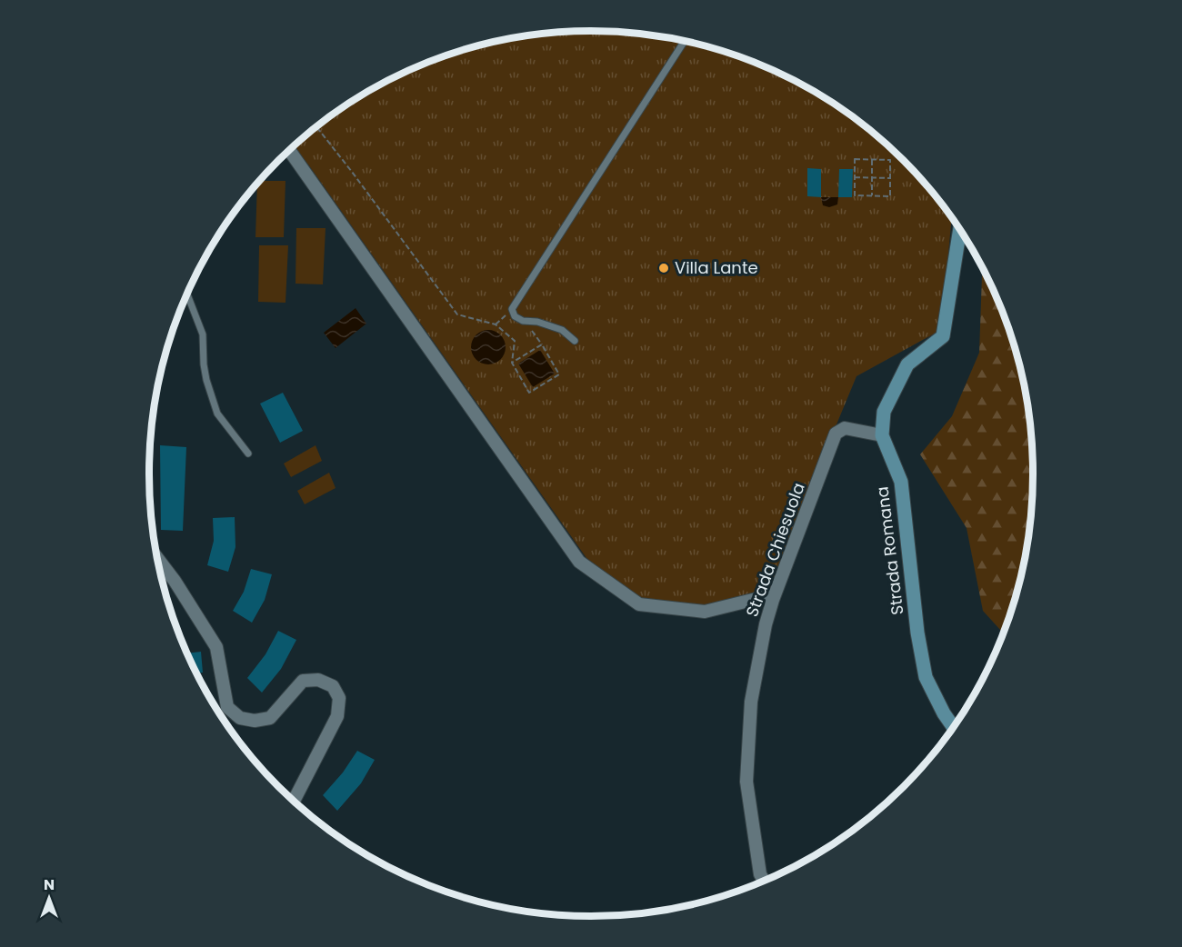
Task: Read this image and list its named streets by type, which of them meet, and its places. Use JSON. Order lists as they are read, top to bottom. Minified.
{"streets":{"street":["Strada Chiesuola","Strada Romana"]},"crossings":[["Strada Chiesuola","Strada Romana"]],"places":["Villa Lante"],"north":"top"}
